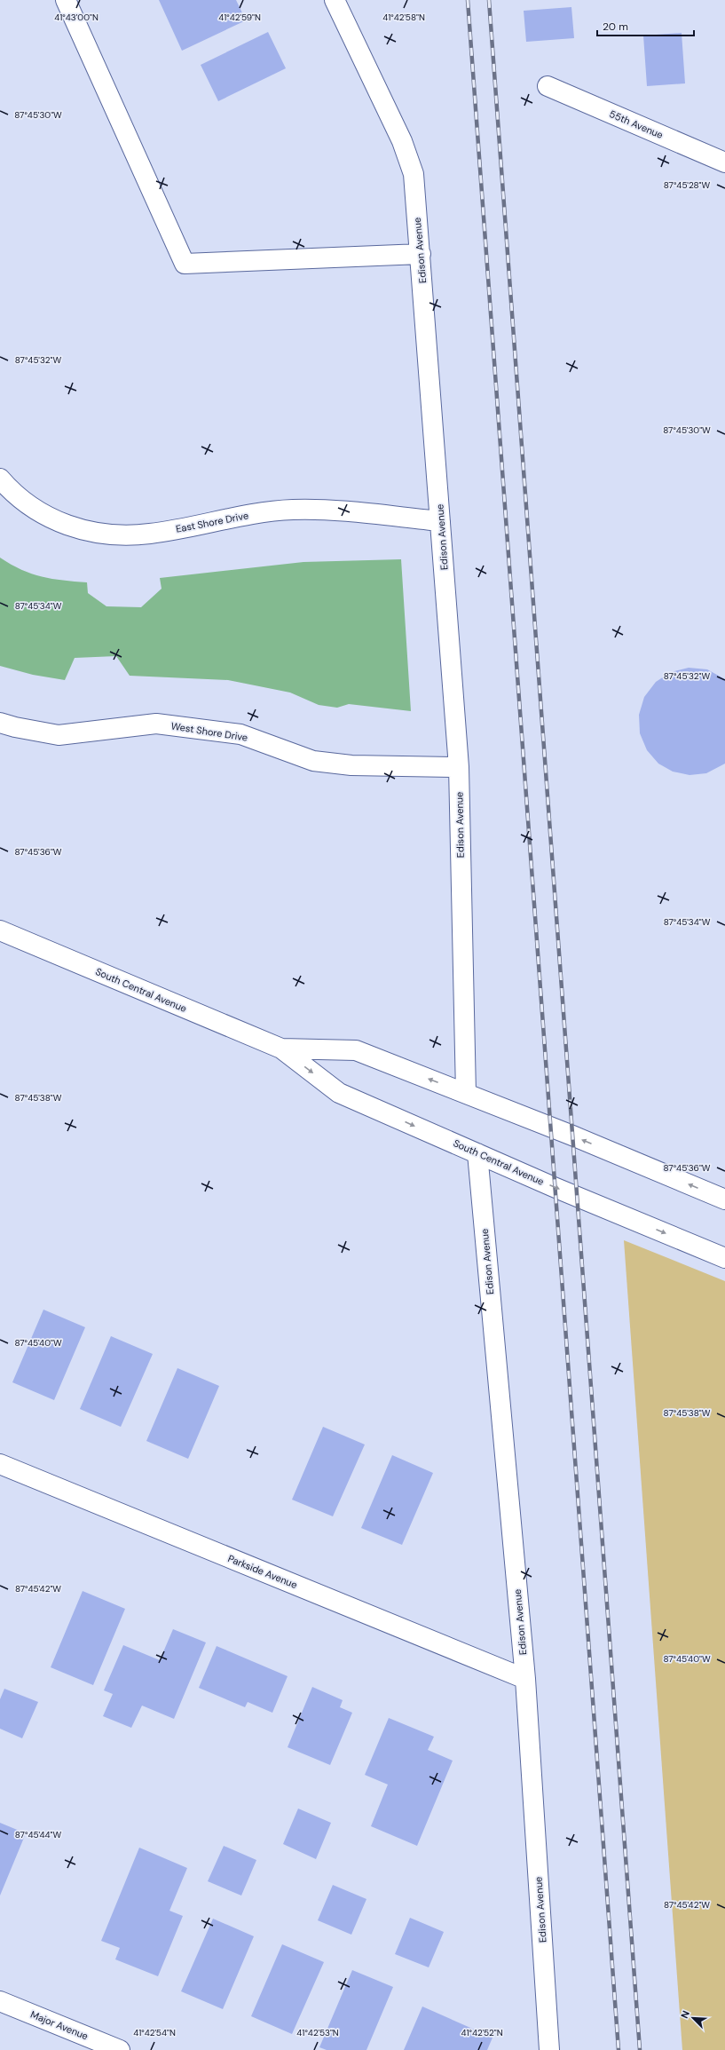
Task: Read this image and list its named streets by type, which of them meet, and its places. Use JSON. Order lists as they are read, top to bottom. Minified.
{"streets":{"street":["55th Avenue","Edison Avenue","East Shore Drive","West Shore Drive","South Central Avenue","Parkside Avenue","Major Avenue"]},"crossings":[["Edison Avenue","East Shore Drive"],["Edison Avenue","West Shore Drive"],["Edison Avenue","South Central Avenue"],["Edison Avenue","Parkside Avenue"]],"scale_bar":"20 m","north":"top left","coordinates":["41°43'00\"N","41°42'59\"N","41°42'58\"N","87°45'30\"W","87°45'28\"W","87°45'32\"W","87°45'34\"W","87°45'36\"W","87°45'38\"W","87°45'40\"W","87°45'42\"W","87°45'44\"W","41°42'54\"N","41°42'53\"N","41°42'52\"N"]}
